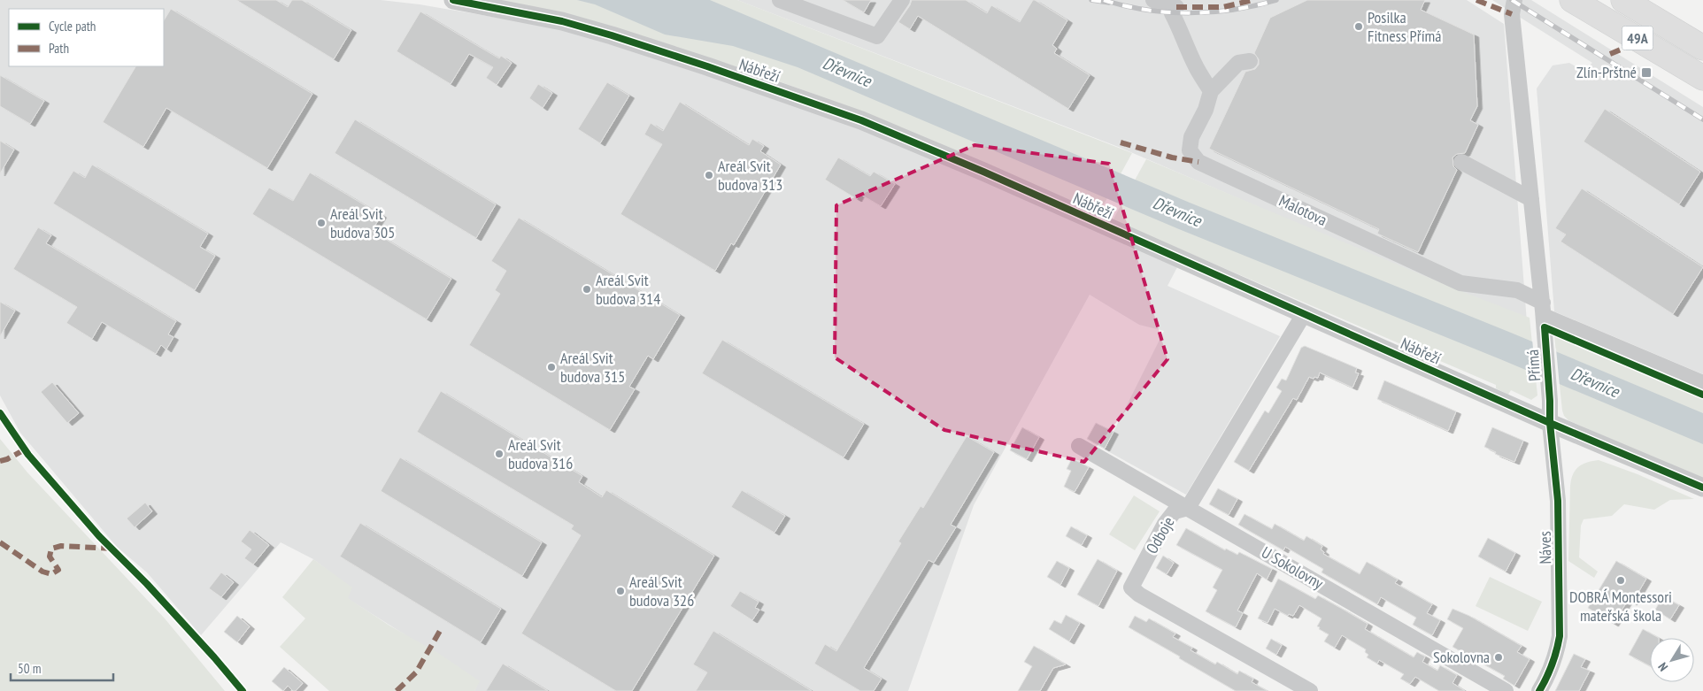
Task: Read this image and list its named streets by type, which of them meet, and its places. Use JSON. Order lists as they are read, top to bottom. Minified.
{"streets":{"main road":["49A"],"street":["Nábřeží","Malotova","Přímá","Odboje","Náves","U Sokolovny"]},"crossings":[["Nábřeží","Odboje"],["Nábřeží","Náves"],["Malotova","Přímá"],["Přímá","Náves"],["Odboje","U Sokolovny"]],"water":["Dřevnice"],"places":{"other":["Posilka Fitness Přímá","Areál Svit budova 313","Areál Svit budova 305","Areál Svit budova 314","Areál Svit budova 315","Areál Svit budova 316","DOBRÁ Montessori mateřská škola","Areál Svit budova 326","Sokolovna"],"transit":["Zlín-Prštné"]},"legend":["Cycle path","Path"],"scale_bar":"50 m","north":"bottom left"}
